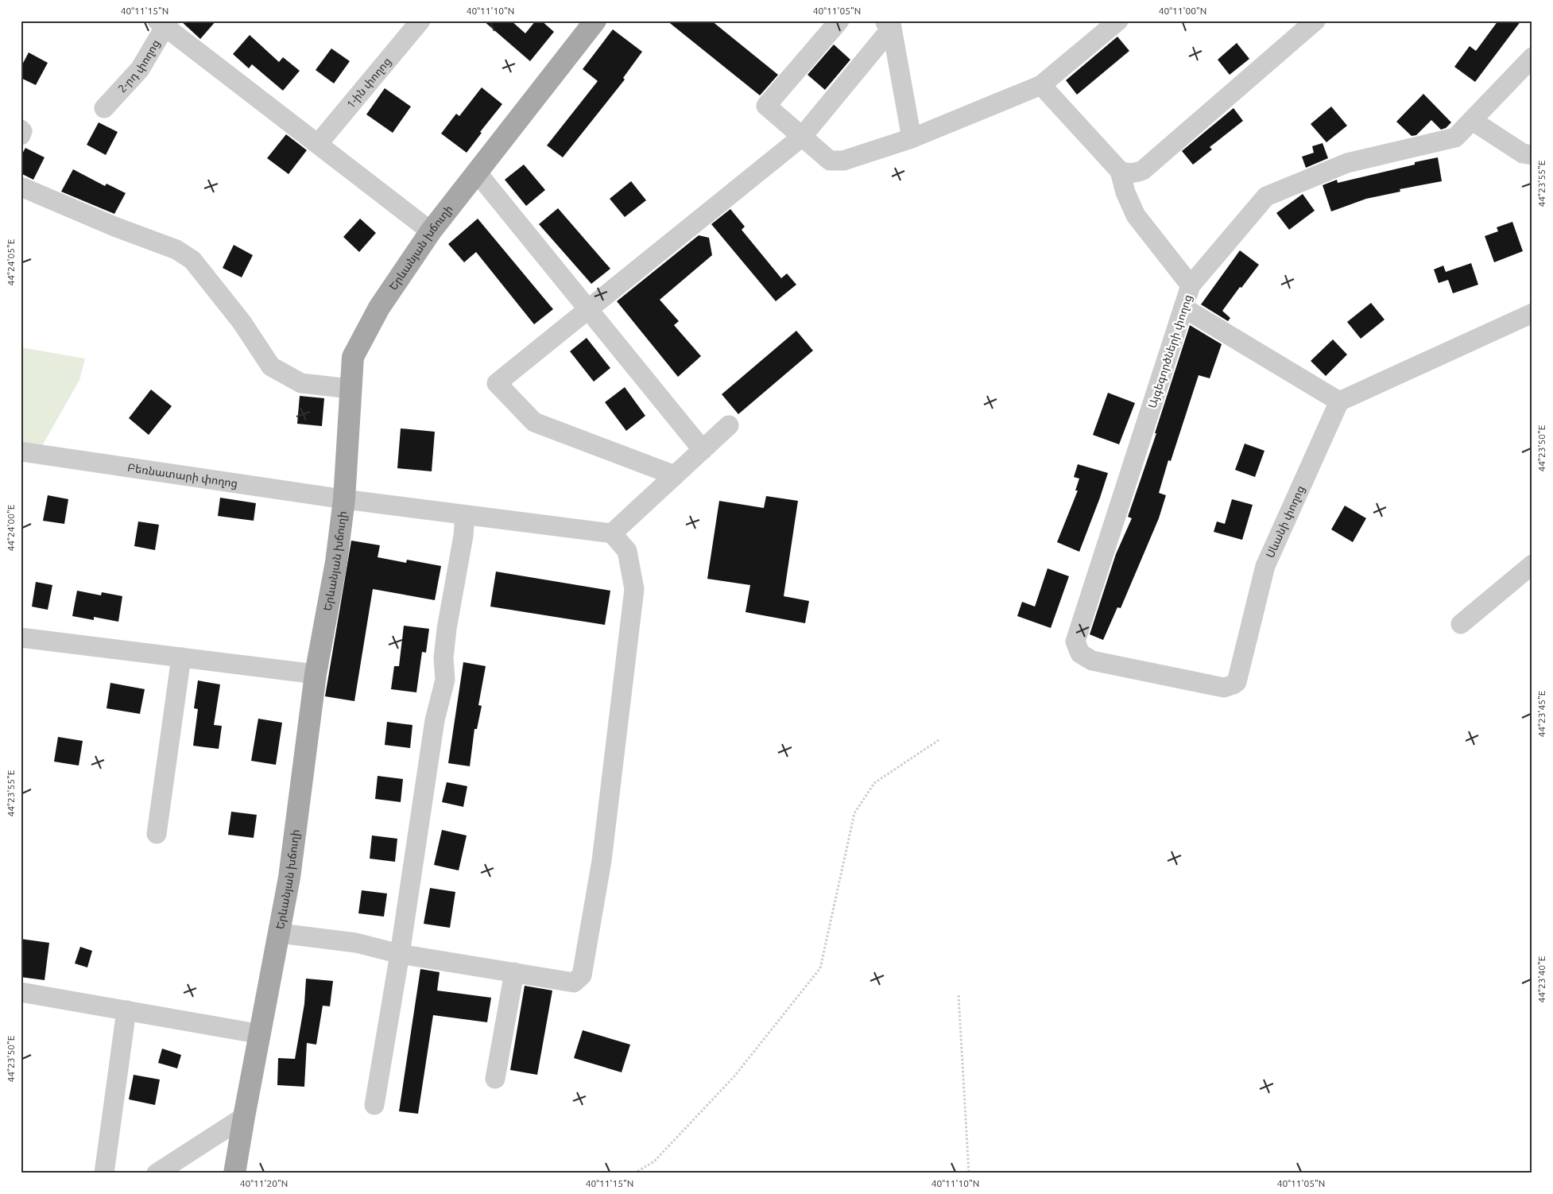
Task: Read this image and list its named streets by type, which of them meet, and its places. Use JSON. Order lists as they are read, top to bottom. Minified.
{"streets":{"main road":["Երևանյան խճուղի"],"street":["2-րդ փողոց","1-ին փողոց","Այգեգործների փողոց","Բեռնատարի փողոց","Սևանի փողոց"]},"crossings":[["Երևանյան խճուղի","Բեռնատարի փողոց"],["Այգեգործների փողոց","Սևանի փողոց"]],"coordinates":["40°11'15\"N","40°11'10\"N","40°11'05\"N","40°11'00\"N","44°23'55\"E","44°24'05\"E","44°23'50\"E","44°24'00\"E","44°23'45\"E","44°23'40\"E","40°11'20\"N"]}
